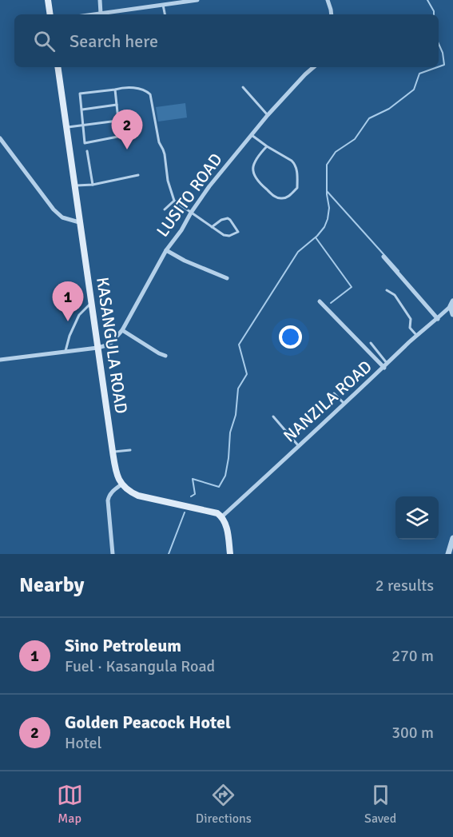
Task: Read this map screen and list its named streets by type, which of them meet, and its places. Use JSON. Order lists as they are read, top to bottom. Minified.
{"streets":{"main road":["KASANGULA ROAD"],"street":["LUSITO ROAD","NANZILA ROAD"]},"crossings":[["LUSITO ROAD","KASANGULA ROAD"]],"page":{"search":"Search here","pins":["2","1"],"heading":["Nearby","2 results"],"list":[{"mark":"1","name":"Sino Petroleum","note":"Fuel · Kasangula Road","value":"270 m"},{"mark":"2","name":"Golden Peacock Hotel","note":"Hotel","value":"300 m"}],"nav":["Map","Directions","Saved"]}}
